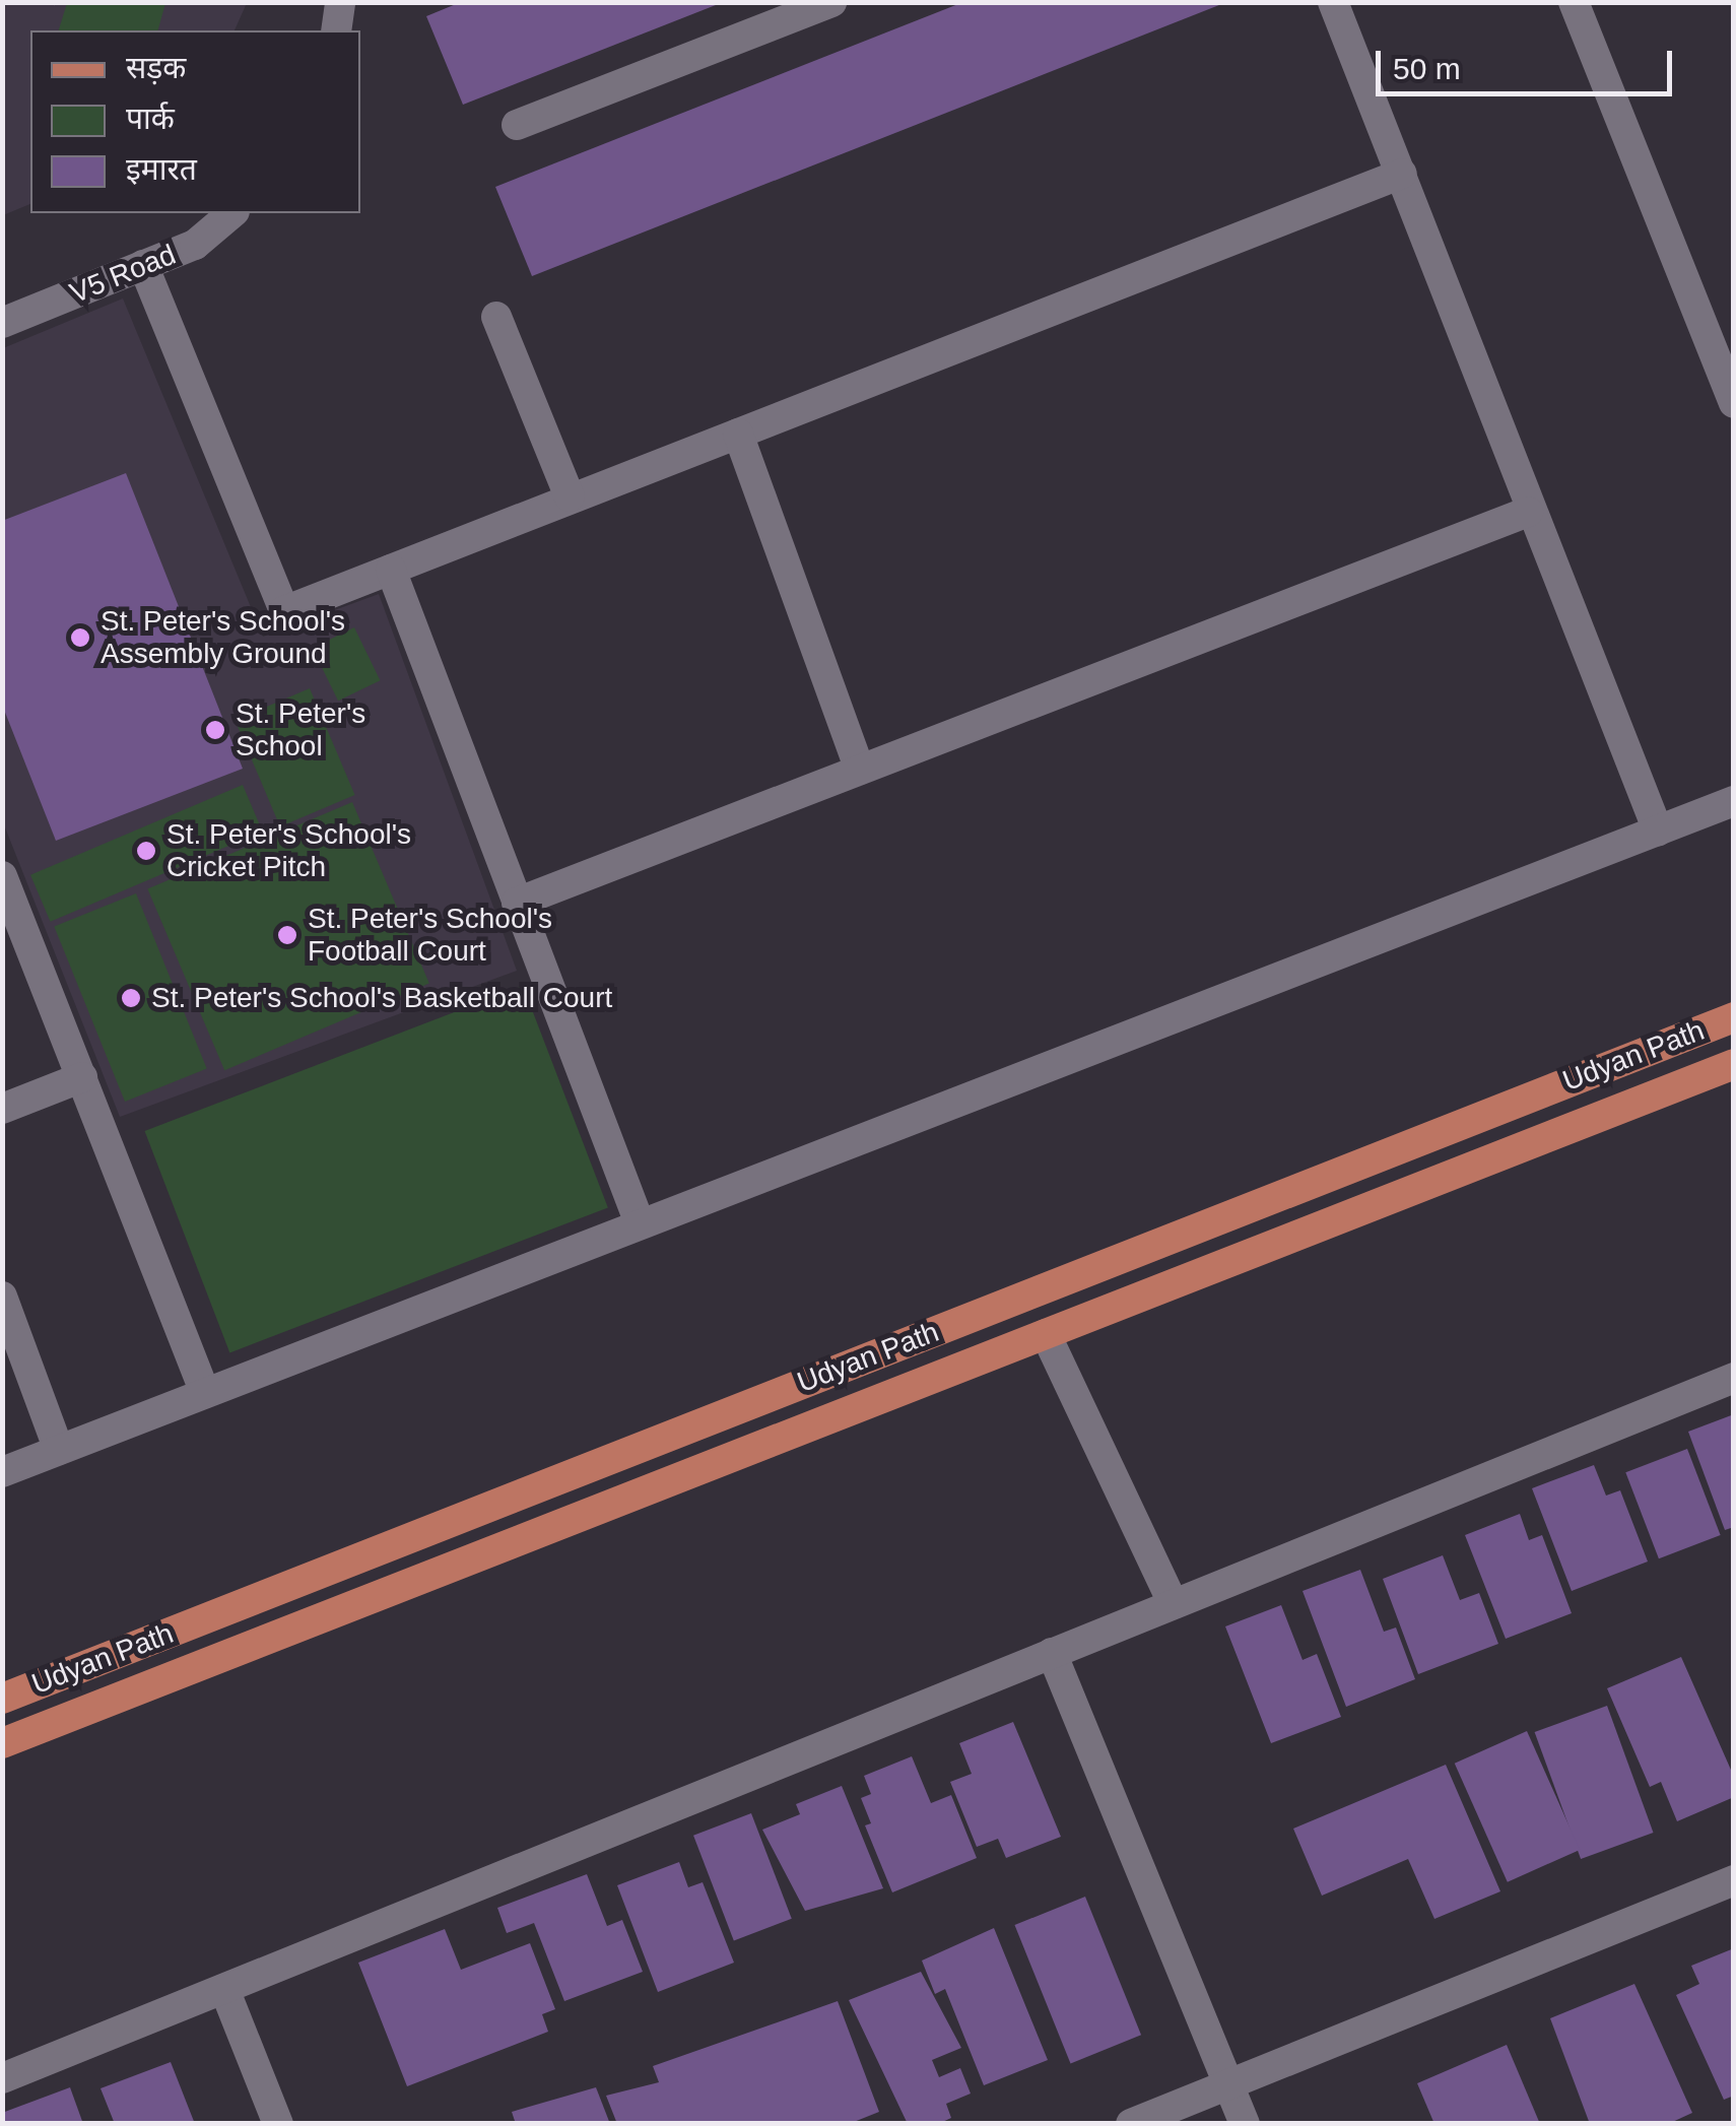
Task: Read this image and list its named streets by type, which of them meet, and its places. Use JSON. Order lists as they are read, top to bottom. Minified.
{"streets":{"main road":["Udyan Path"],"street":["V5 Road"]},"places":["St. Peter's School's Assembly Ground","St. Peter's School","St. Peter's School's Cricket Pitch","St. Peter's School's Football Court","St. Peter's School's Basketball Court"],"legend":["सड़क","पार्क","इमारत"],"scale_bar":"50 m"}
